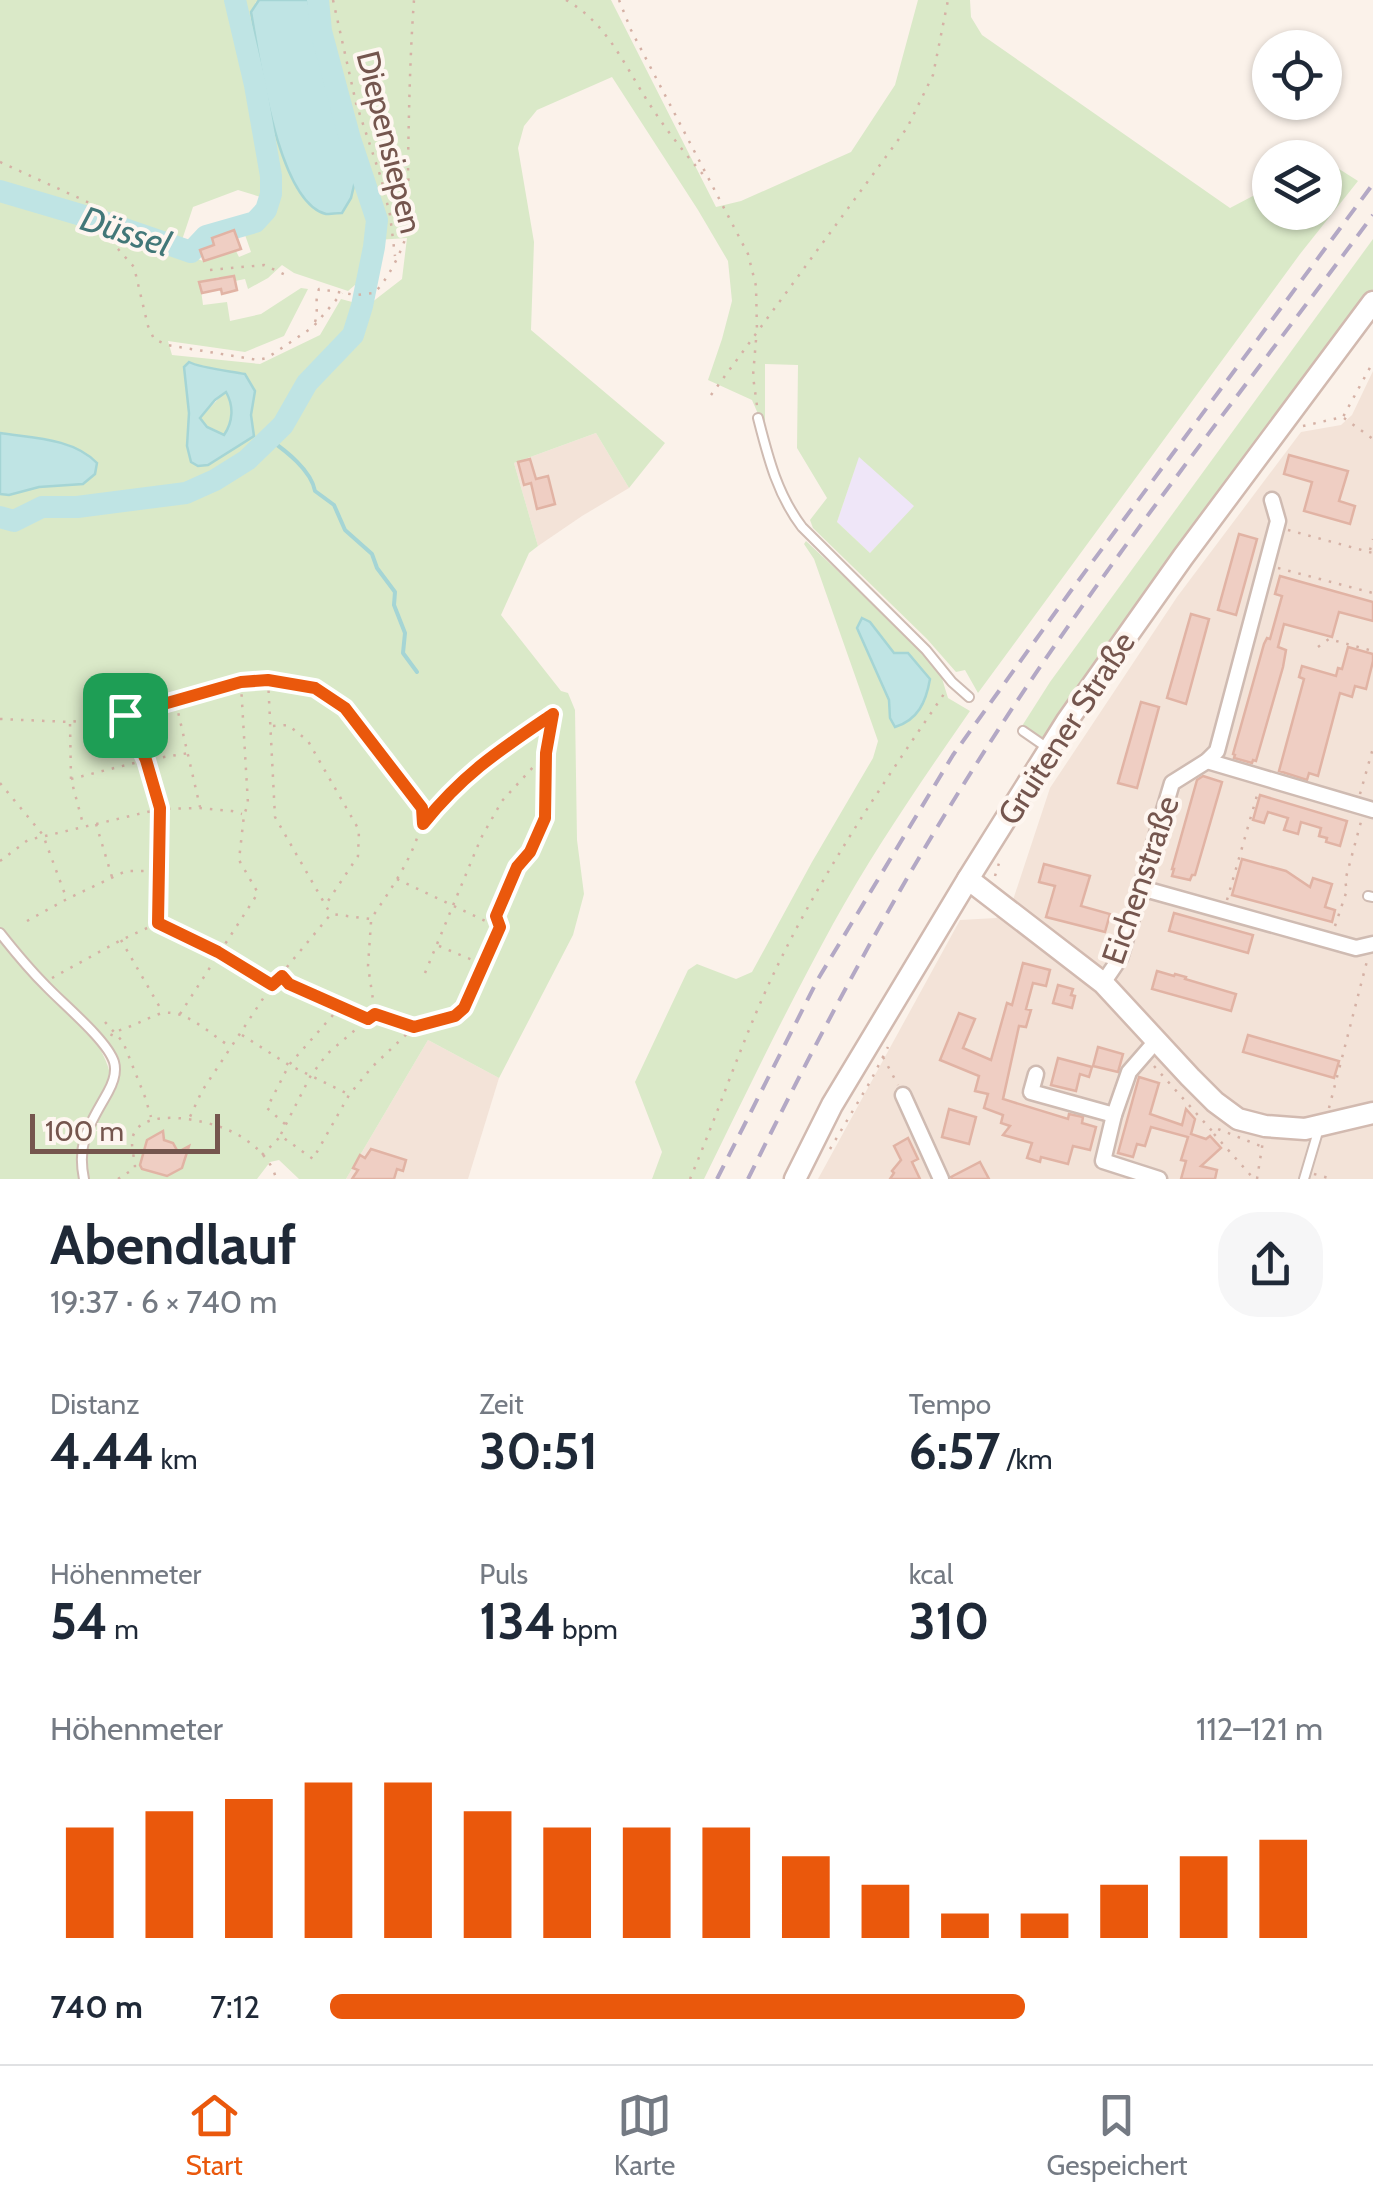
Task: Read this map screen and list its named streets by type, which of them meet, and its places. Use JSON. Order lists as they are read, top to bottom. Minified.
{"streets":{"main road":["Gruitener Straße"],"street":["Eichenstraße"],"path":["Diepensiepen"]},"water":["Düssel"],"scale_bar":"100 m","page":{"scale":"100 m","heading":["Abendlauf","19:37 · 6 × 740 m"],"stats":[["Distanz","4.44 km"],["Zeit","30:51"],["Tempo","6:57 /km"],["Höhenmeter","54 m"],["Puls","134 bpm"],["kcal","310"]],"chart":["Höhenmeter","112–121 m"],"list":[{"name":"740 m","note":"7:12"}],"tabs":["Start","Karte","Gespeichert"]}}
